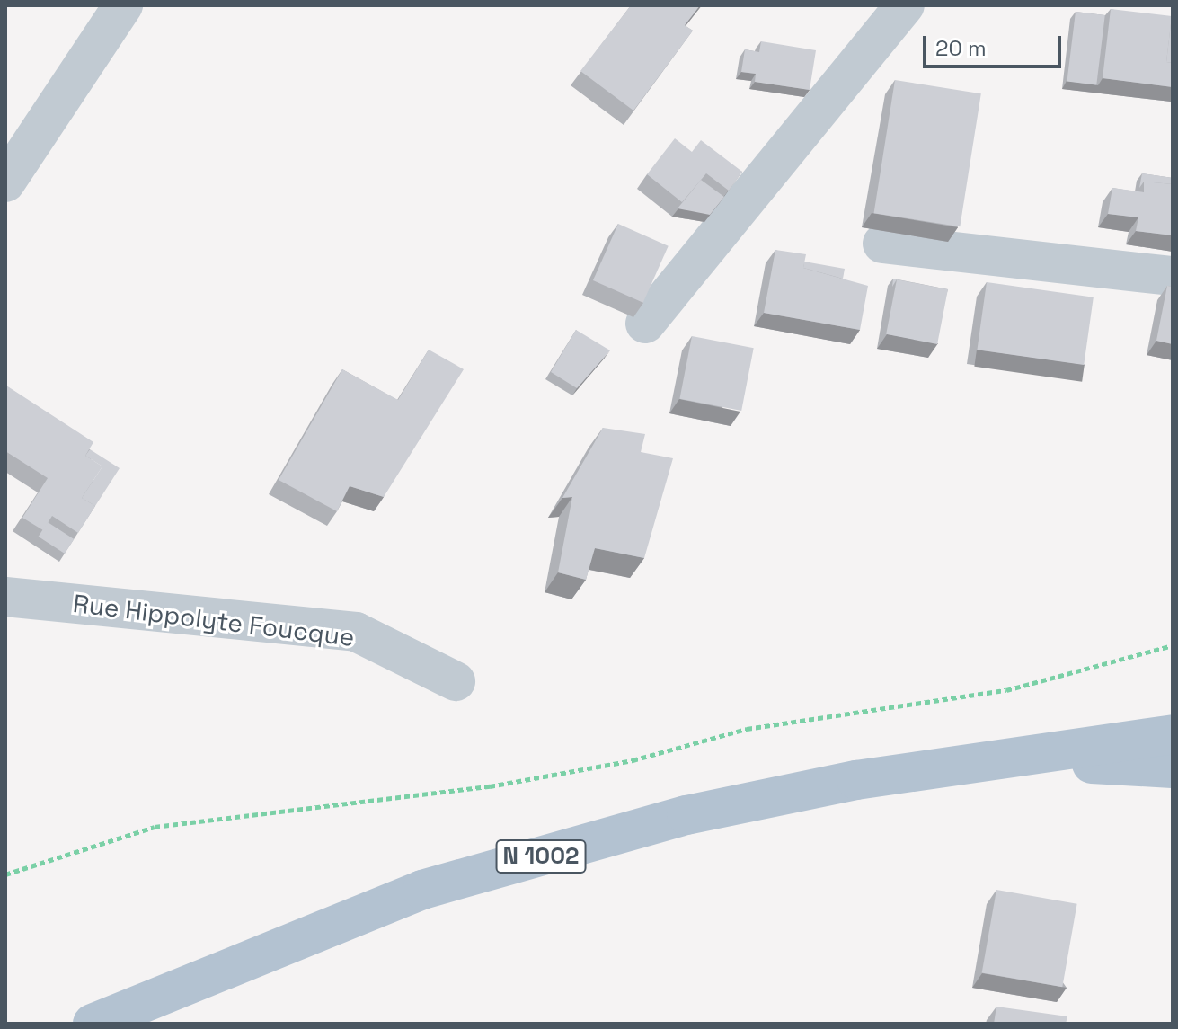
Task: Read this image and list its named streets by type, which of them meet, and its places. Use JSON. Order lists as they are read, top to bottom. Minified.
{"streets":{"main road":["N 1002"],"street":["Rue Hippolyte Foucque"]},"scale_bar":"20 m"}
